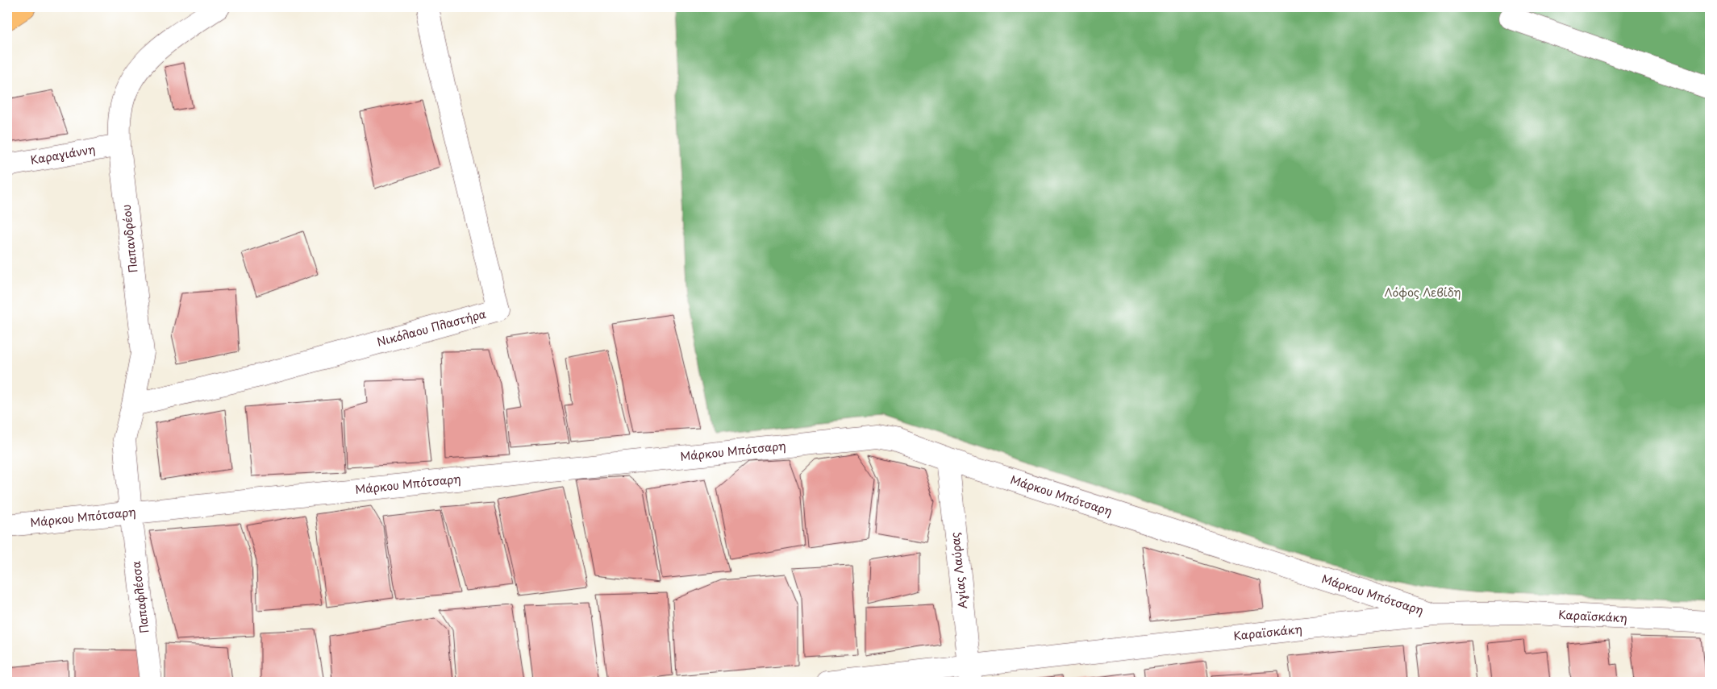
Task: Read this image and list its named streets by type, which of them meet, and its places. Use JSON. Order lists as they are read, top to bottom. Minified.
{"streets":{"street":["Καραγιάννη","Παπανδρέου","Νικόλαου Πλαστήρα","Μάρκου Μπότσαρη","Αγίας Λαύρας","Παπαφλέσσα","Καραϊσκάκη"]},"crossings":[["Καραγιάννη","Παπανδρέου"],["Παπανδρέου","Νικόλαου Πλαστήρα"],["Παπανδρέου","Μάρκου Μπότσαρη"],["Παπανδρέου","Παπαφλέσσα"],["Μάρκου Μπότσαρη","Αγίας Λαύρας"],["Μάρκου Μπότσαρη","Παπαφλέσσα"],["Μάρκου Μπότσαρη","Καραϊσκάκη"],["Αγίας Λαύρας","Καραϊσκάκη"]],"parks":["Λόφος Λεβίδη"]}
